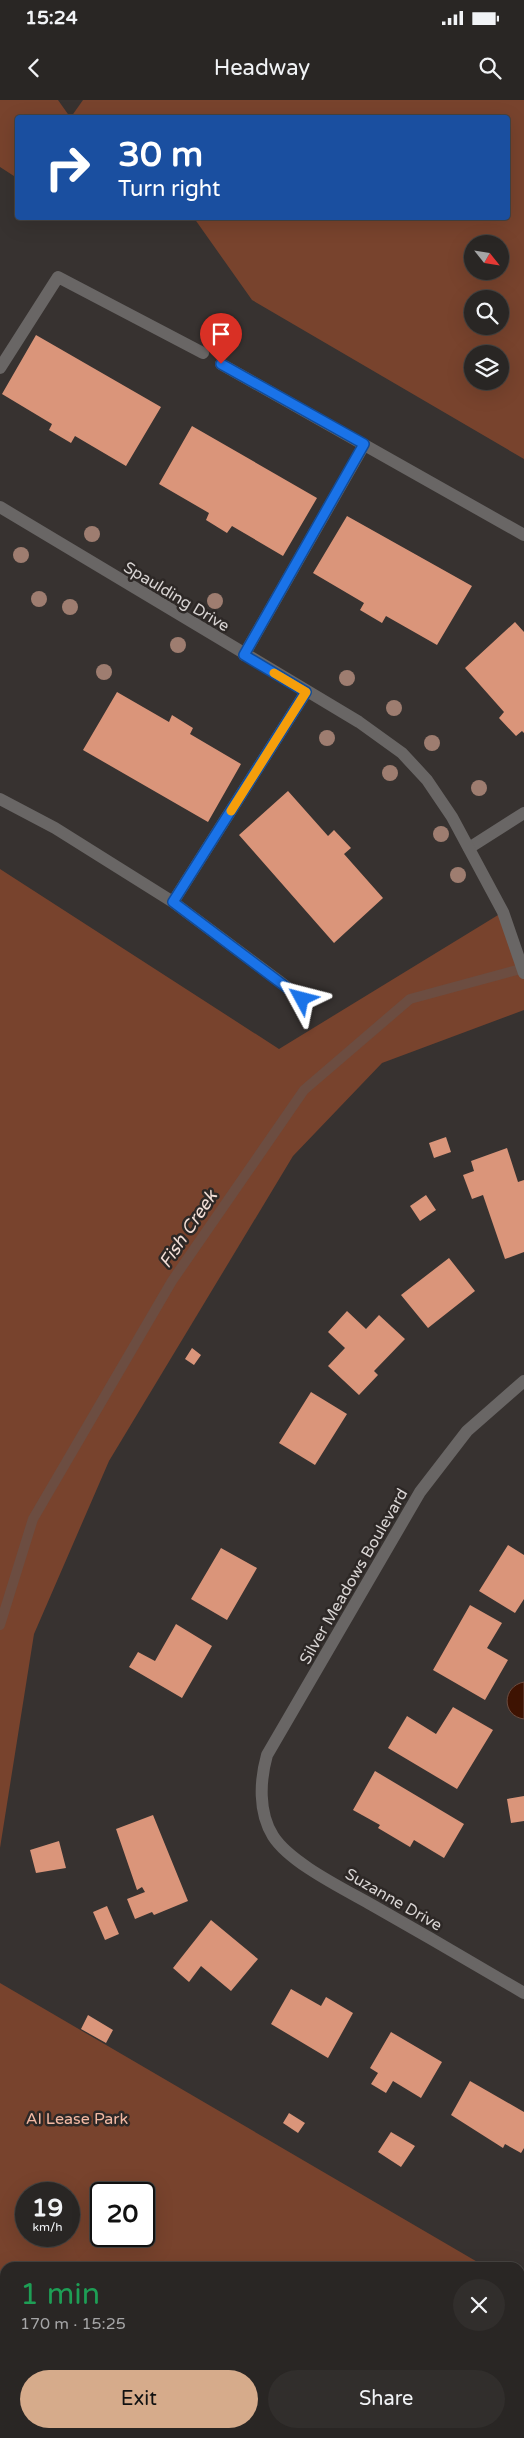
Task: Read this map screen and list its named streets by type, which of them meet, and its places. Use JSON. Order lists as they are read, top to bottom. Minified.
{"streets":{"street":["Spaulding Drive","Silver Meadows Boulevard","Suzanne Drive"]},"crossings":[["Silver Meadows Boulevard","Suzanne Drive"]],"water":["Fish Creek"],"parks":["Al Lease Park"],"north":"bottom right","page":{"status":"15:24","header":"Headway","turn":["30 m","Turn right"],"speed":"19 km/h","limit":"20","heading":["1 min","170 m · 15:25"],"buttons":["Exit","Share"]}}
